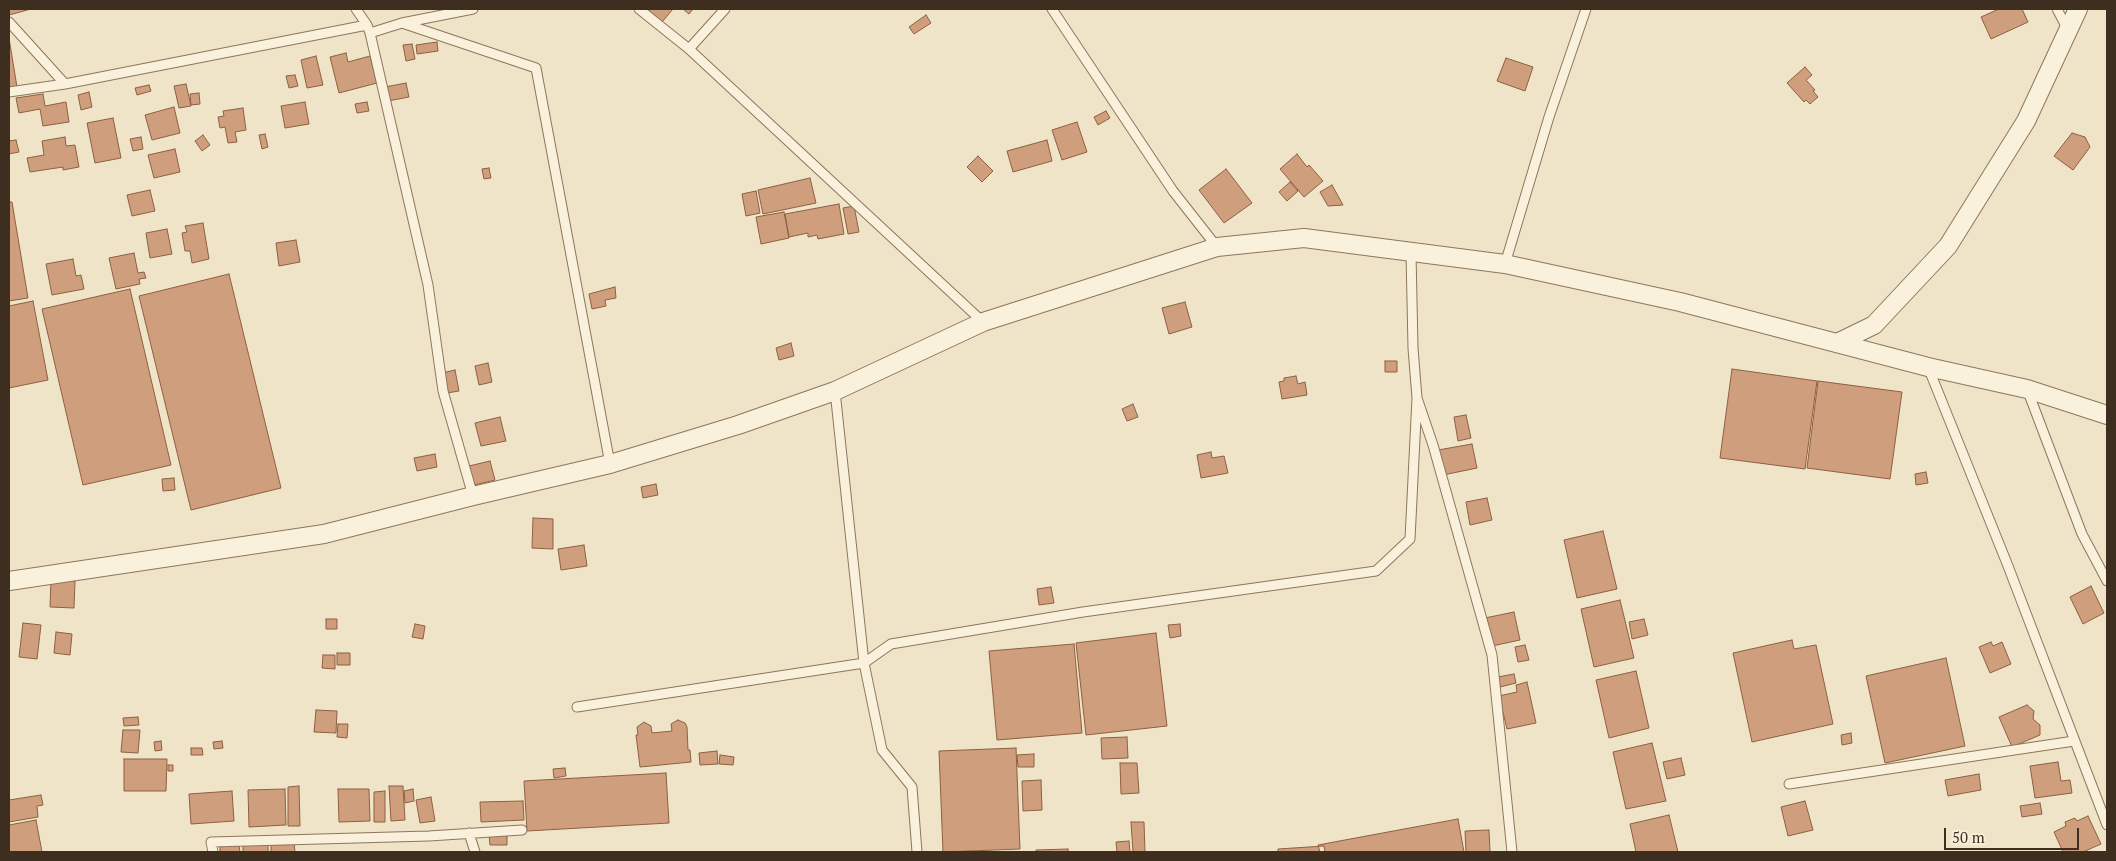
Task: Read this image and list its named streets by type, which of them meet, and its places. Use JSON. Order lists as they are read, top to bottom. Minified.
{"scale_bar":"50 m"}
